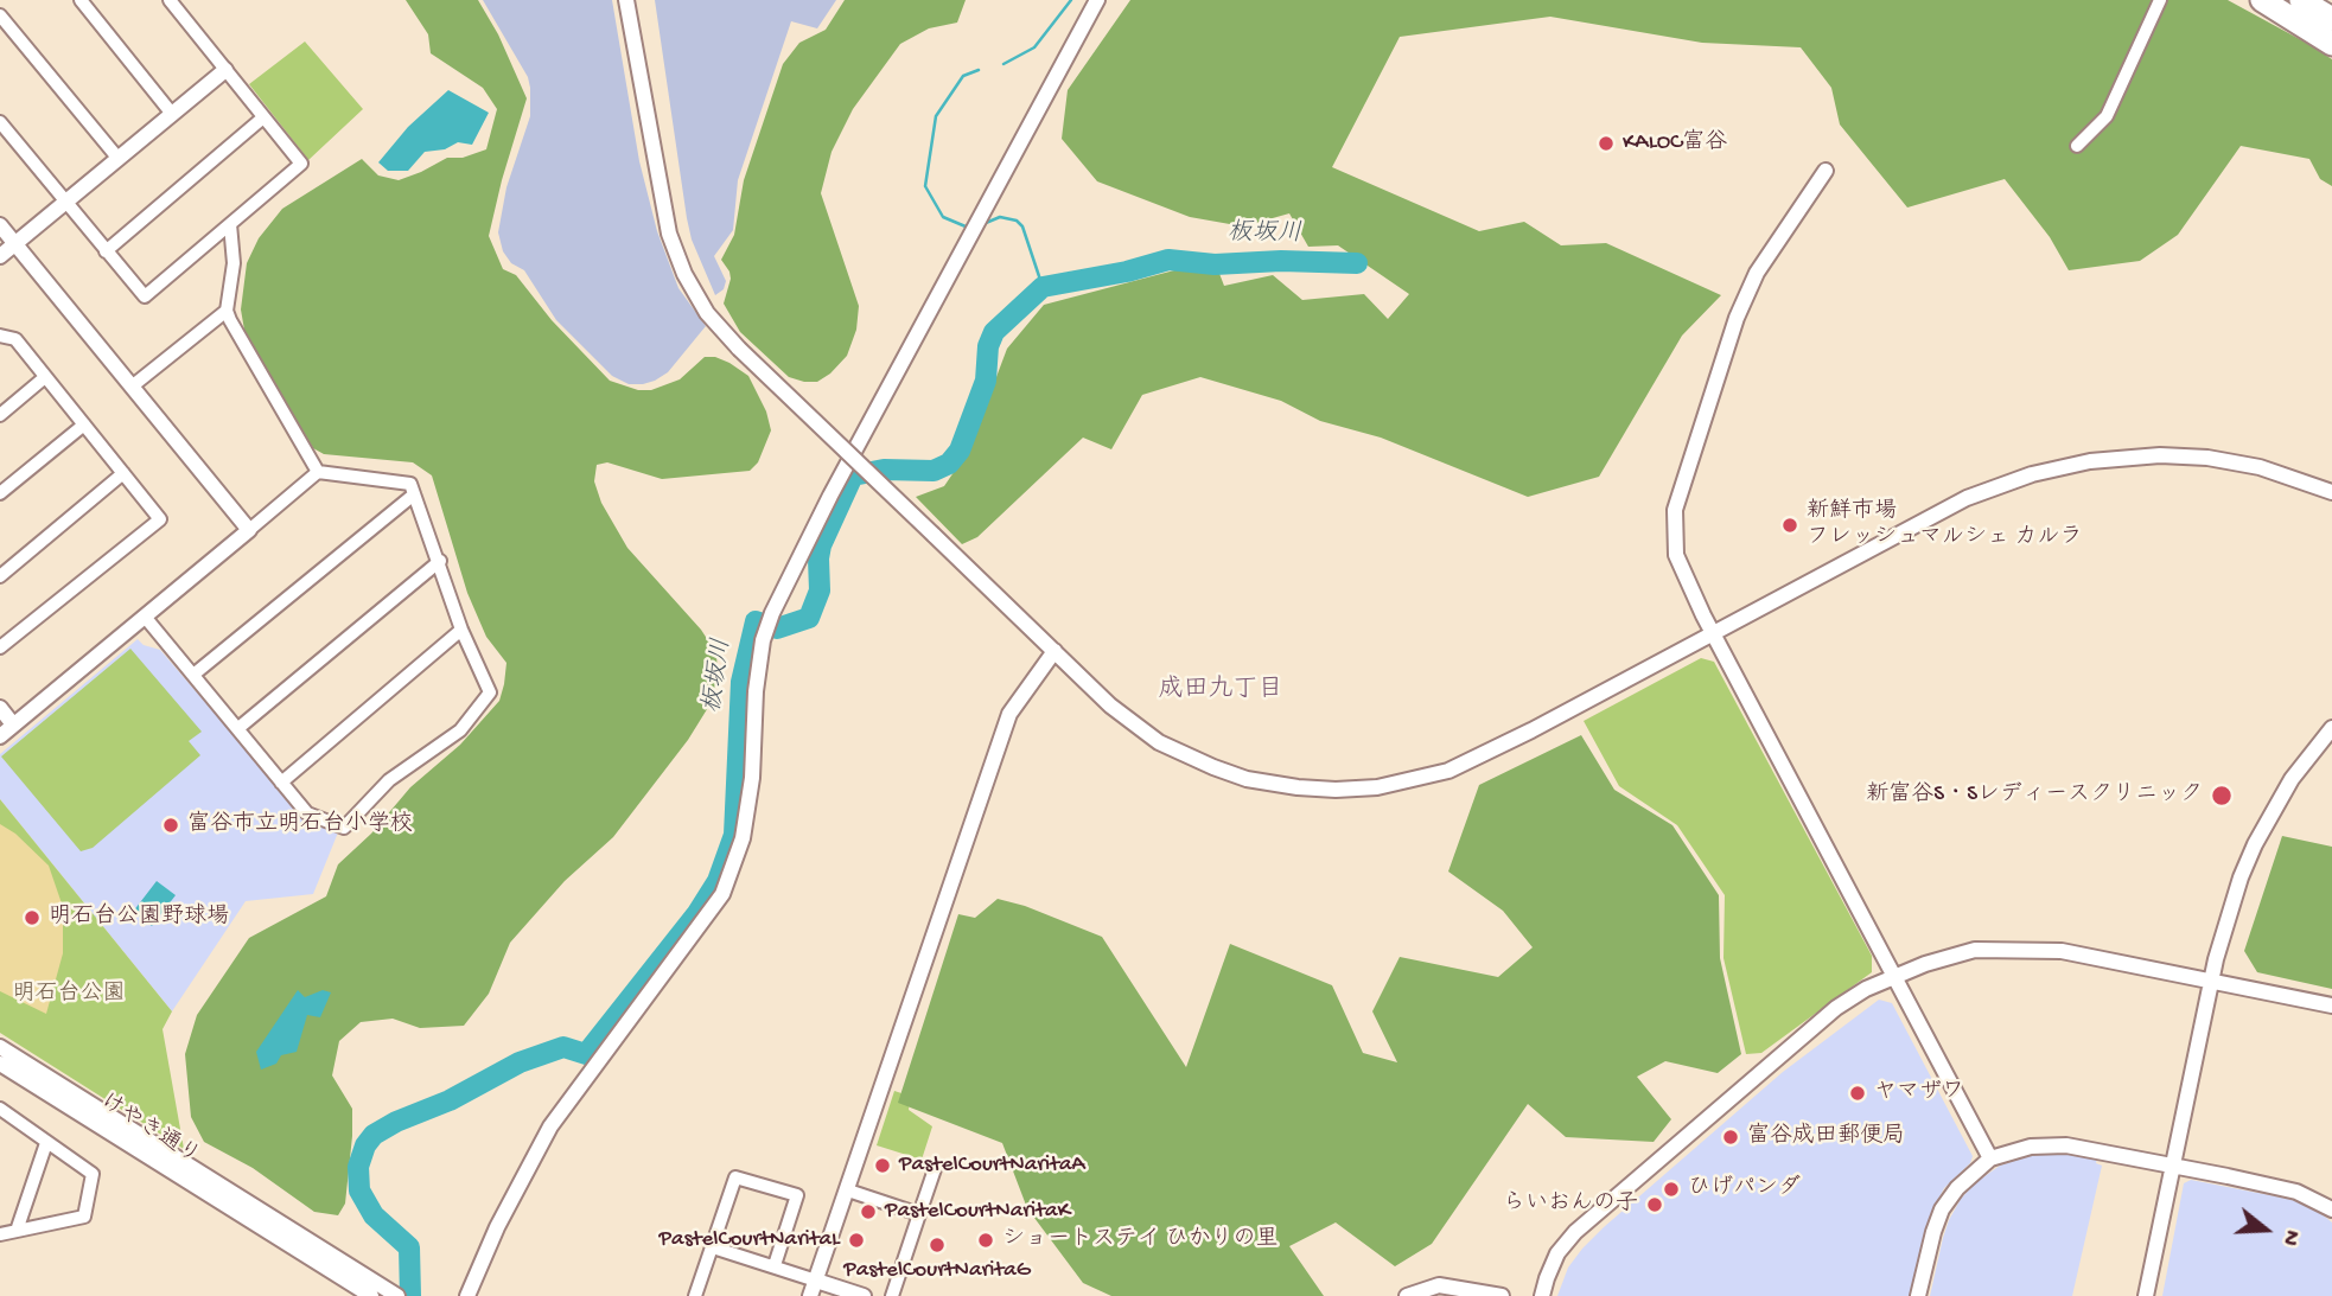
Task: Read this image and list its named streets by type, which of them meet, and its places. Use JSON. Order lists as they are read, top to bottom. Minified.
{"streets":{"street":["けやき通り"]},"districts":["成田九丁目"],"water":["板坂川"],"parks":["明石台公園"],"places":["KALOC富谷","新鮮市場 フレッシュマルシェ カルラ","新富谷S・Sレディースクリニック","富谷市立明石台小学校","明石台公園野球場","ヤマザワ","富谷成田郵便局","PastelCourtNaritaA","ひげパンダ","らいおんの子","PastelCourtNaritaK","PastelCourtNaritaL","ショートステイ ひかりの里","PastelCourtNaritaG"],"north":"right"}
